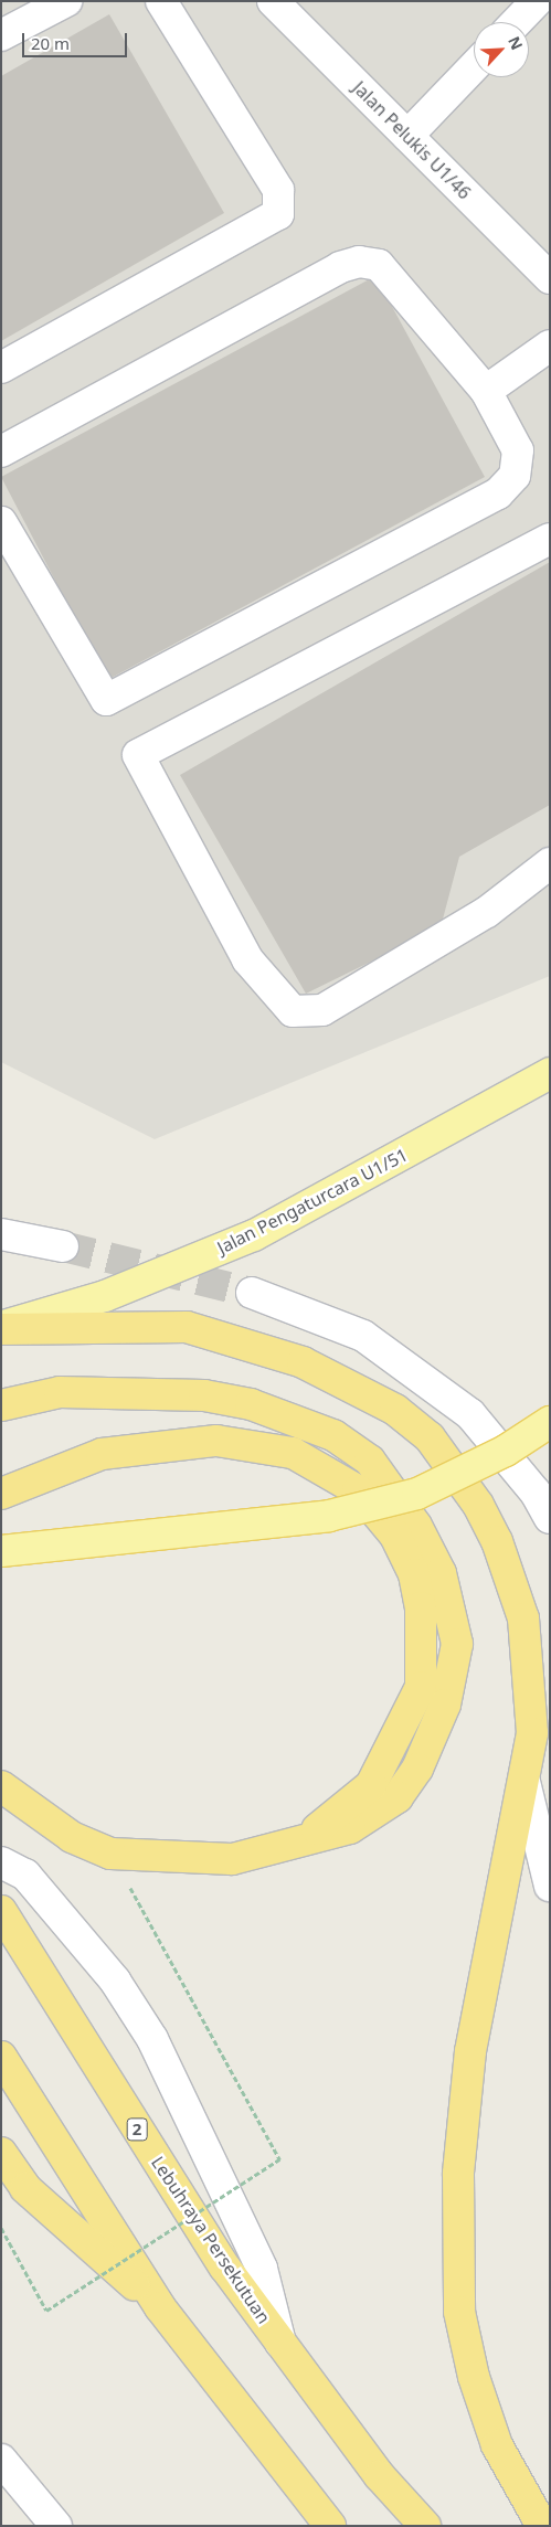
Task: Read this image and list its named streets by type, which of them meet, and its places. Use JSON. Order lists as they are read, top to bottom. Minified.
{"streets":{"highway":["2","Lebuhraya Persekutuan"],"main road":["Jalan Pengaturcara U1/51"],"street":["Jalan Pelukis U1/46"]},"scale_bar":"20 m","north":"top right"}
